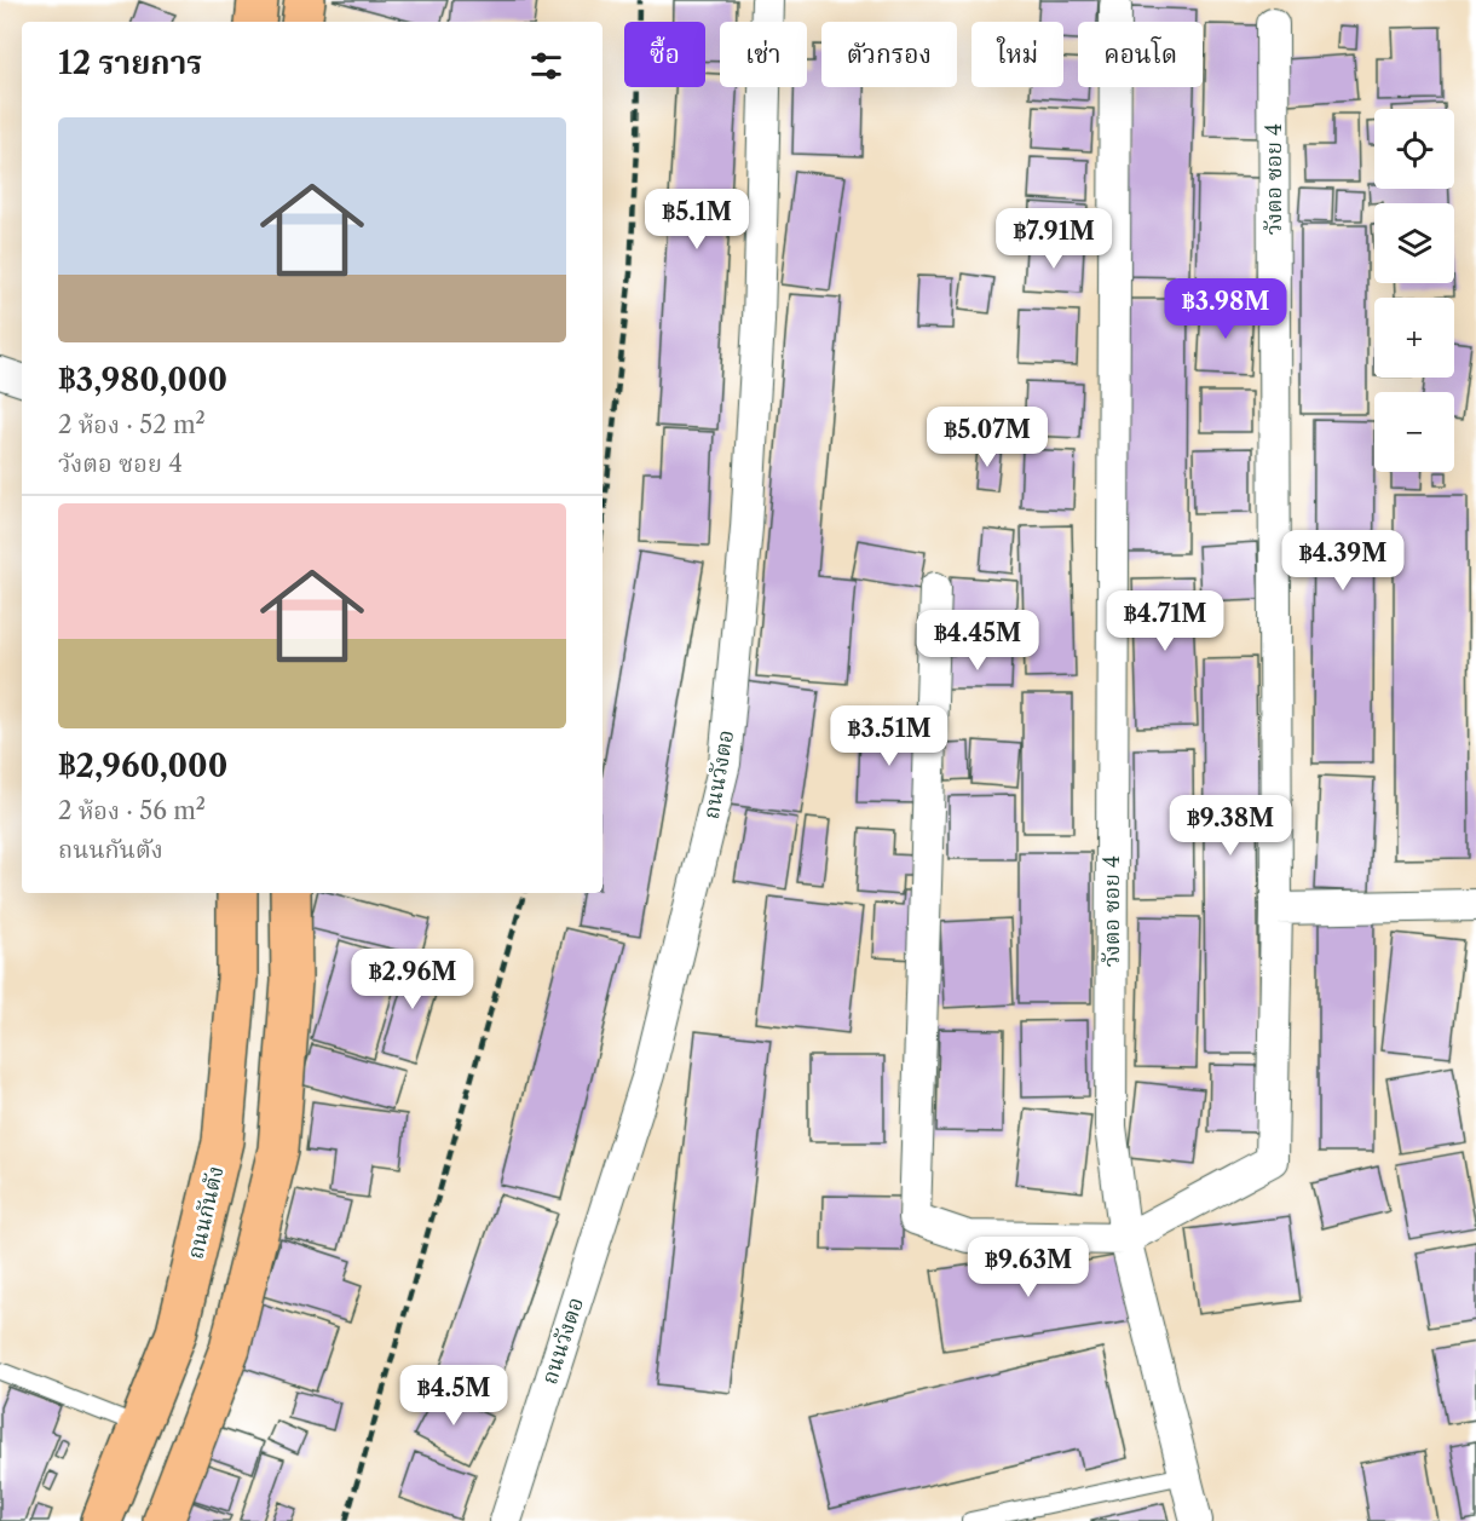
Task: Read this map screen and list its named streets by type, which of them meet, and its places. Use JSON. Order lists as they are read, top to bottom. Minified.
{"streets":{"main road":["ถนนกันตัง"],"street":["วังตอ ซอย 4","ถนนวังตอ"]},"page":{"chip":["ซื้อ","เช่า","ตัวกรอง","ใหม่","คอนโด"],"heading":"12 รายการ","map_buttons":["+","−"],"list":[{"name":"฿3,980,000","note":"2 ห้อง · 52 m² · วังตอ ซอย 4"},{"name":"฿2,960,000","note":"2 ห้อง · 56 m² · ถนนกันตัง"}],"price":["฿5.1M","฿7.91M","฿3.98M","฿5.07M","฿4.39M","฿4.71M","฿4.45M","฿3.51M","฿9.38M","฿2.96M","฿9.63M","฿4.5M"]}}
